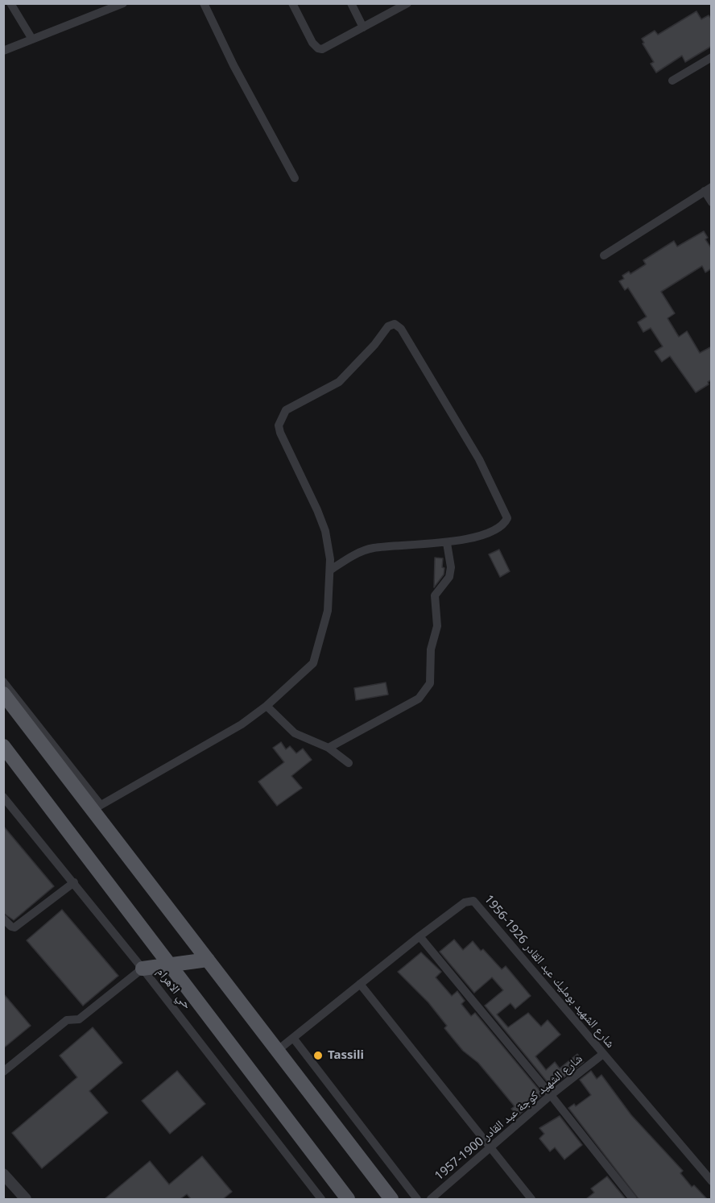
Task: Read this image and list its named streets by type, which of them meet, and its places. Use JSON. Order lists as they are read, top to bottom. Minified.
{"streets":{"street":["شارع الشهيد بومليك عبد القادر 1926-1956","حي الاهرام","شارع الشهيد كوجة عبد القادر 1900-1957"]},"crossings":[["شارع الشهيد بومليك عبد القادر 1926-1956","شارع الشهيد كوجة عبد القادر 1900-1957"]],"places":["Tassili"]}
